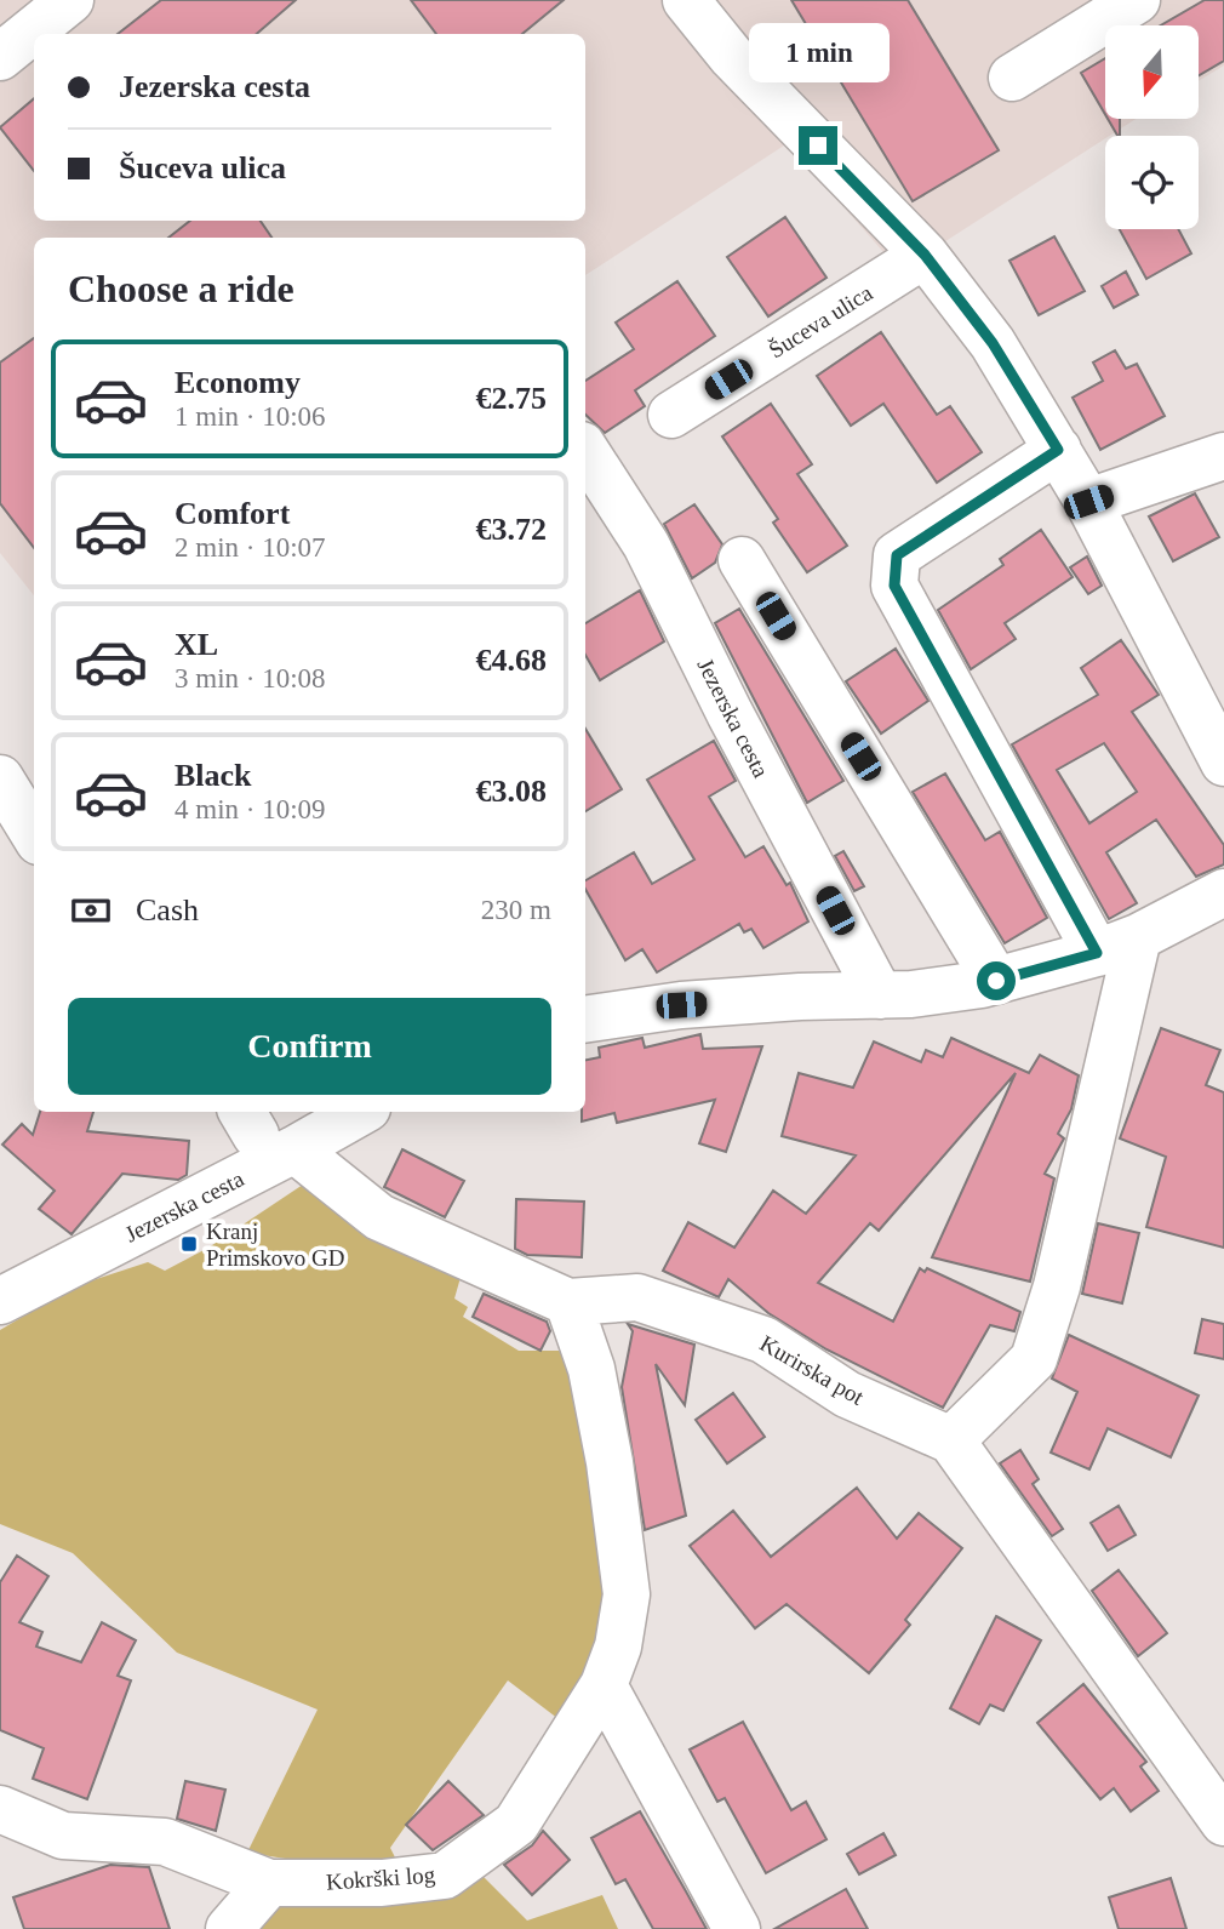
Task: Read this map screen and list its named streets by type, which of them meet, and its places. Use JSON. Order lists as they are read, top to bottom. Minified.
{"streets":{"street":["Šuceva ulica","Jezerska cesta","Kurirska pot","Kokrški log"]},"crossings":[["Jezerska cesta","Kurirska pot"],["Kurirska pot","Kokrški log"]],"places":{"transit":["Kranj Primskovo GD"]},"north":"bottom","page":{"bubble":"1 min","banner":["Jezerska cesta","Šuceva ulica"],"heading":"Choose a ride","list":[{"name":"Economy","note":"1 min · 10:06","value":"€2.75"},{"name":"Comfort","note":"2 min · 10:07","value":"€3.72"},{"name":"XL","note":"3 min · 10:08","value":"€4.68"},{"name":"Black","note":"4 min · 10:09","value":"€3.08"}],"pay":["Cash","230 m"],"buttons":"Confirm"}}
